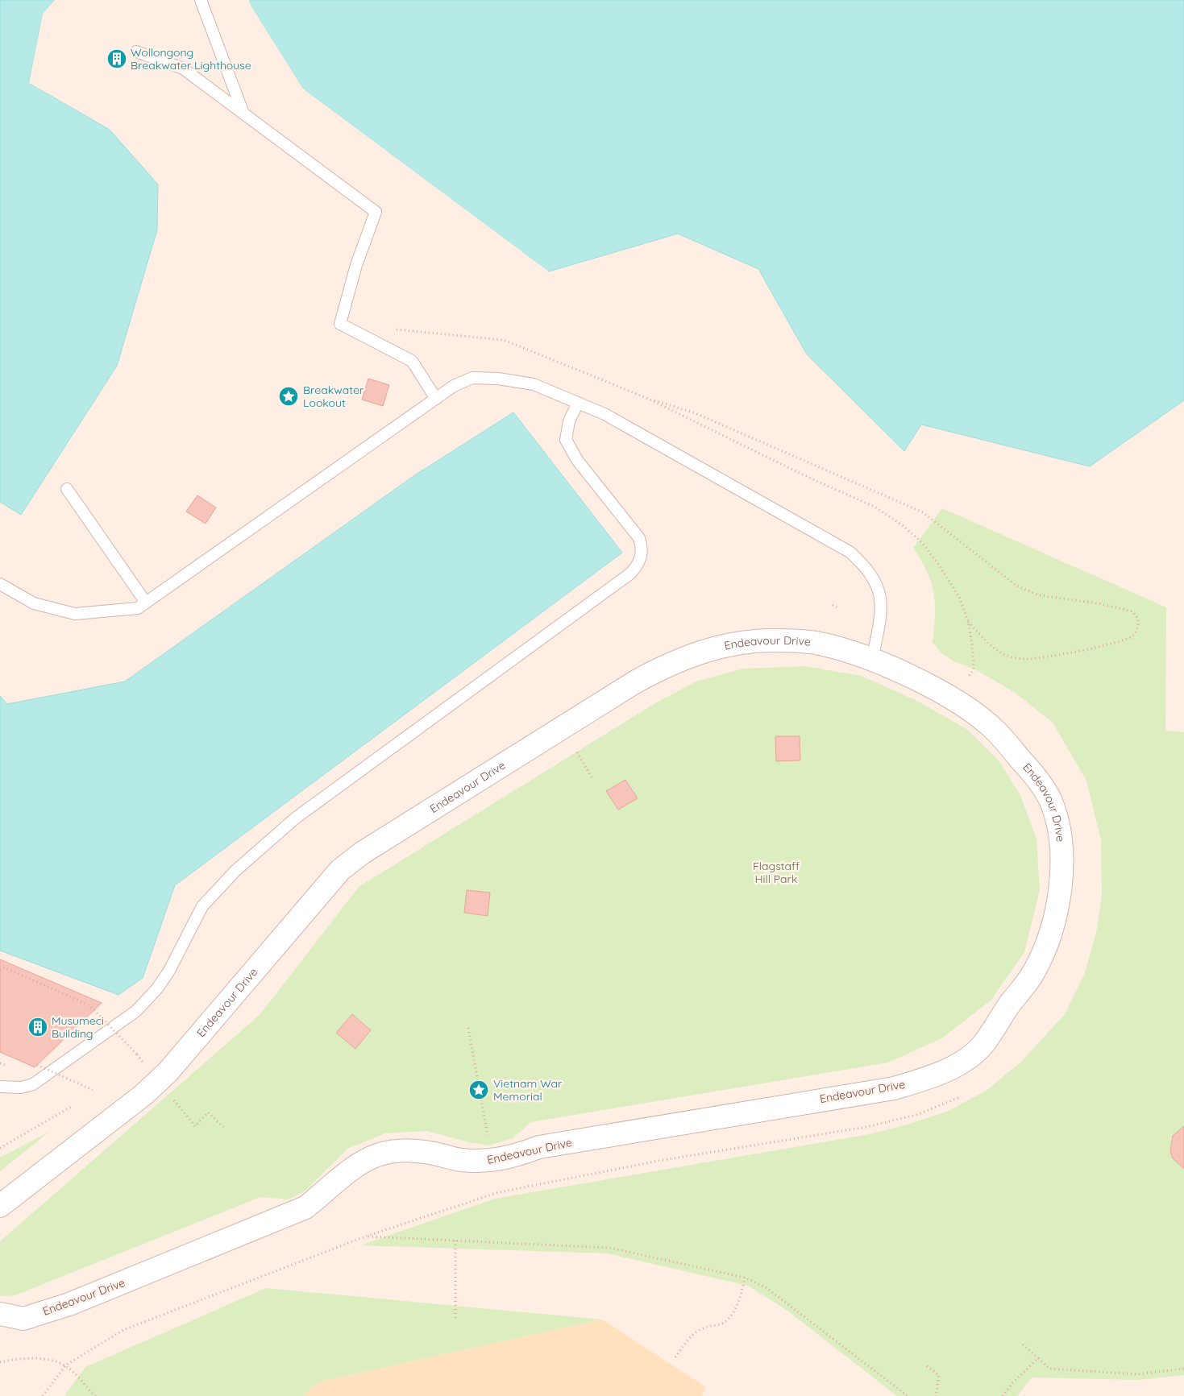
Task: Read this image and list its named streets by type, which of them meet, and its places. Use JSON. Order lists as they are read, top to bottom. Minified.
{"streets":{"street":["Endeavour Drive"]},"parks":["Flagstaff Hill Park"],"places":{"building":["Wollongong Breakwater Lighthouse","Musumeci Building"],"place":["Breakwater Lookout","Vietnam War Memorial"]}}
